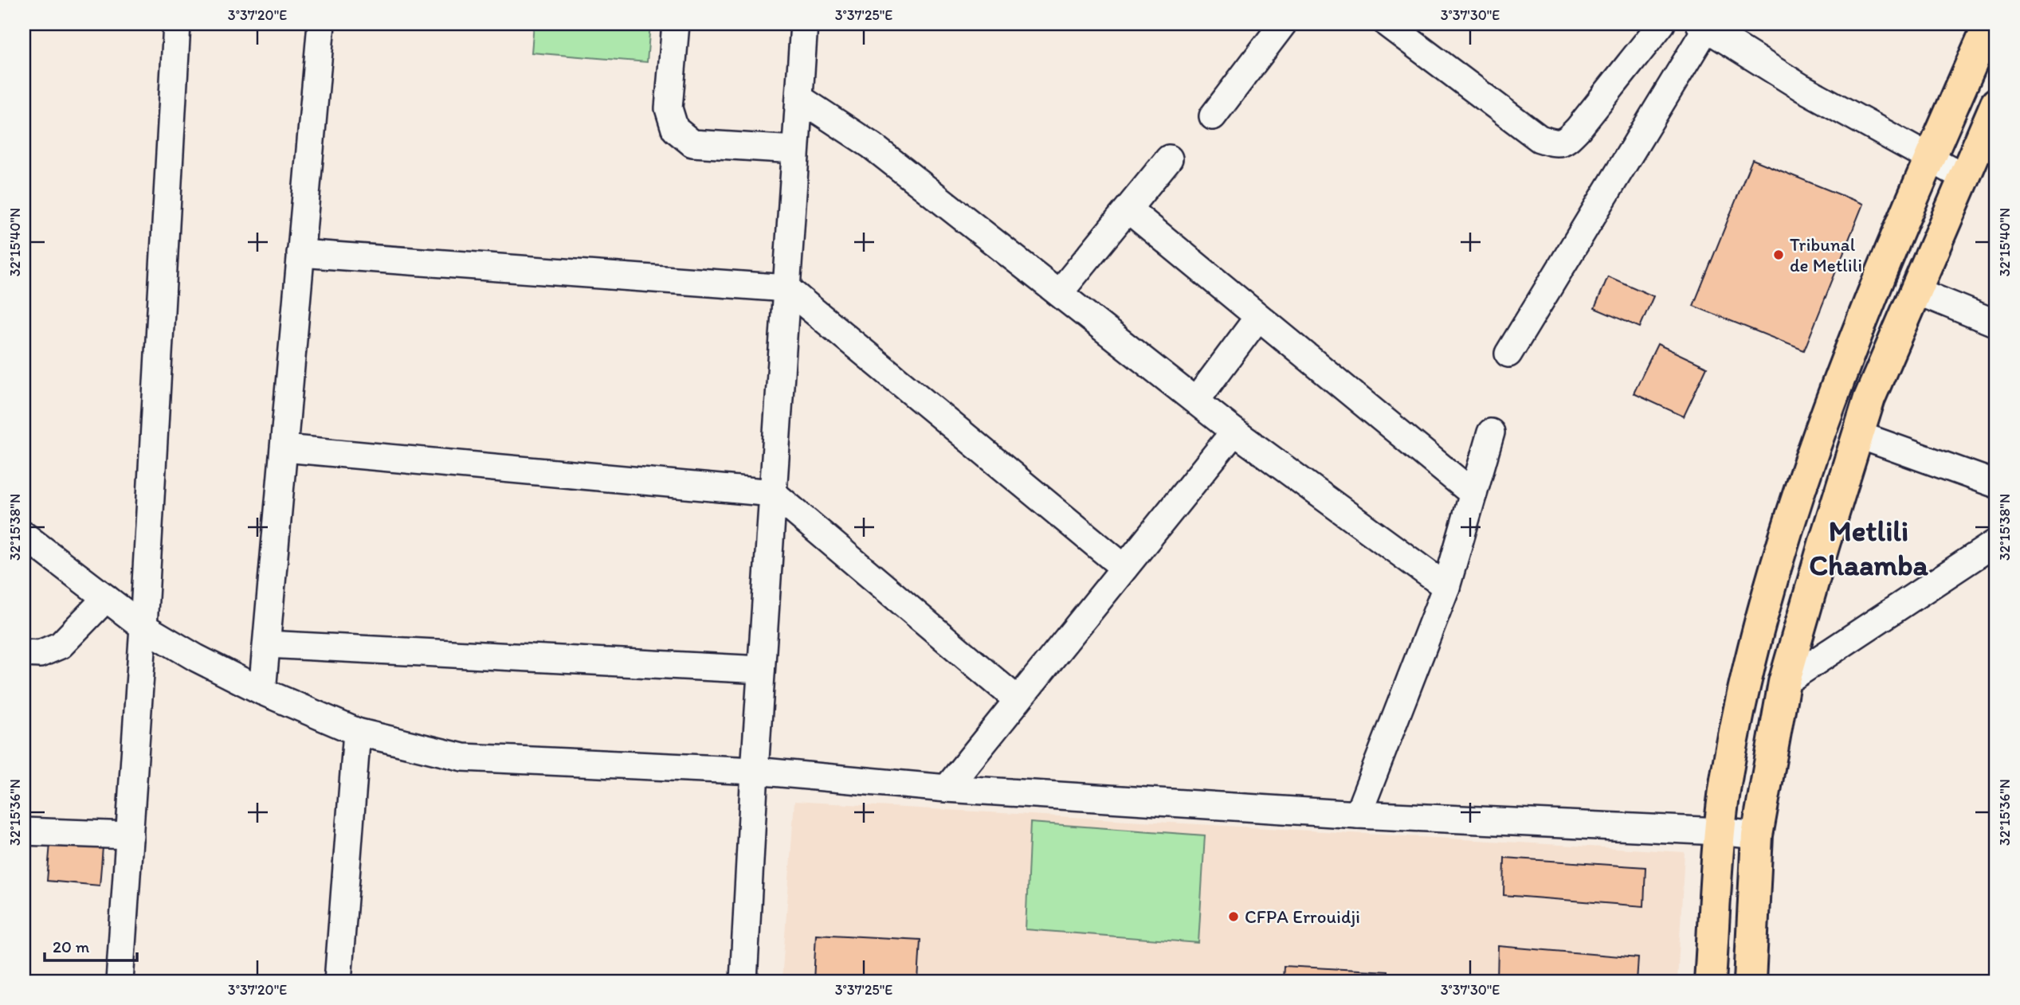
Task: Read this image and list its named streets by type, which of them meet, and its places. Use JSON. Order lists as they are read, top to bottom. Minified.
{"districts":["Metlili Chaamba"],"places":["Tribunal de Metlili","CFPA Errouidji"],"scale_bar":"20 m","coordinates":["3°37'20\"E","3°37'25\"E","3°37'30\"E","32°15'40\"N","32°15'38\"N","32°15'36\"N"]}
